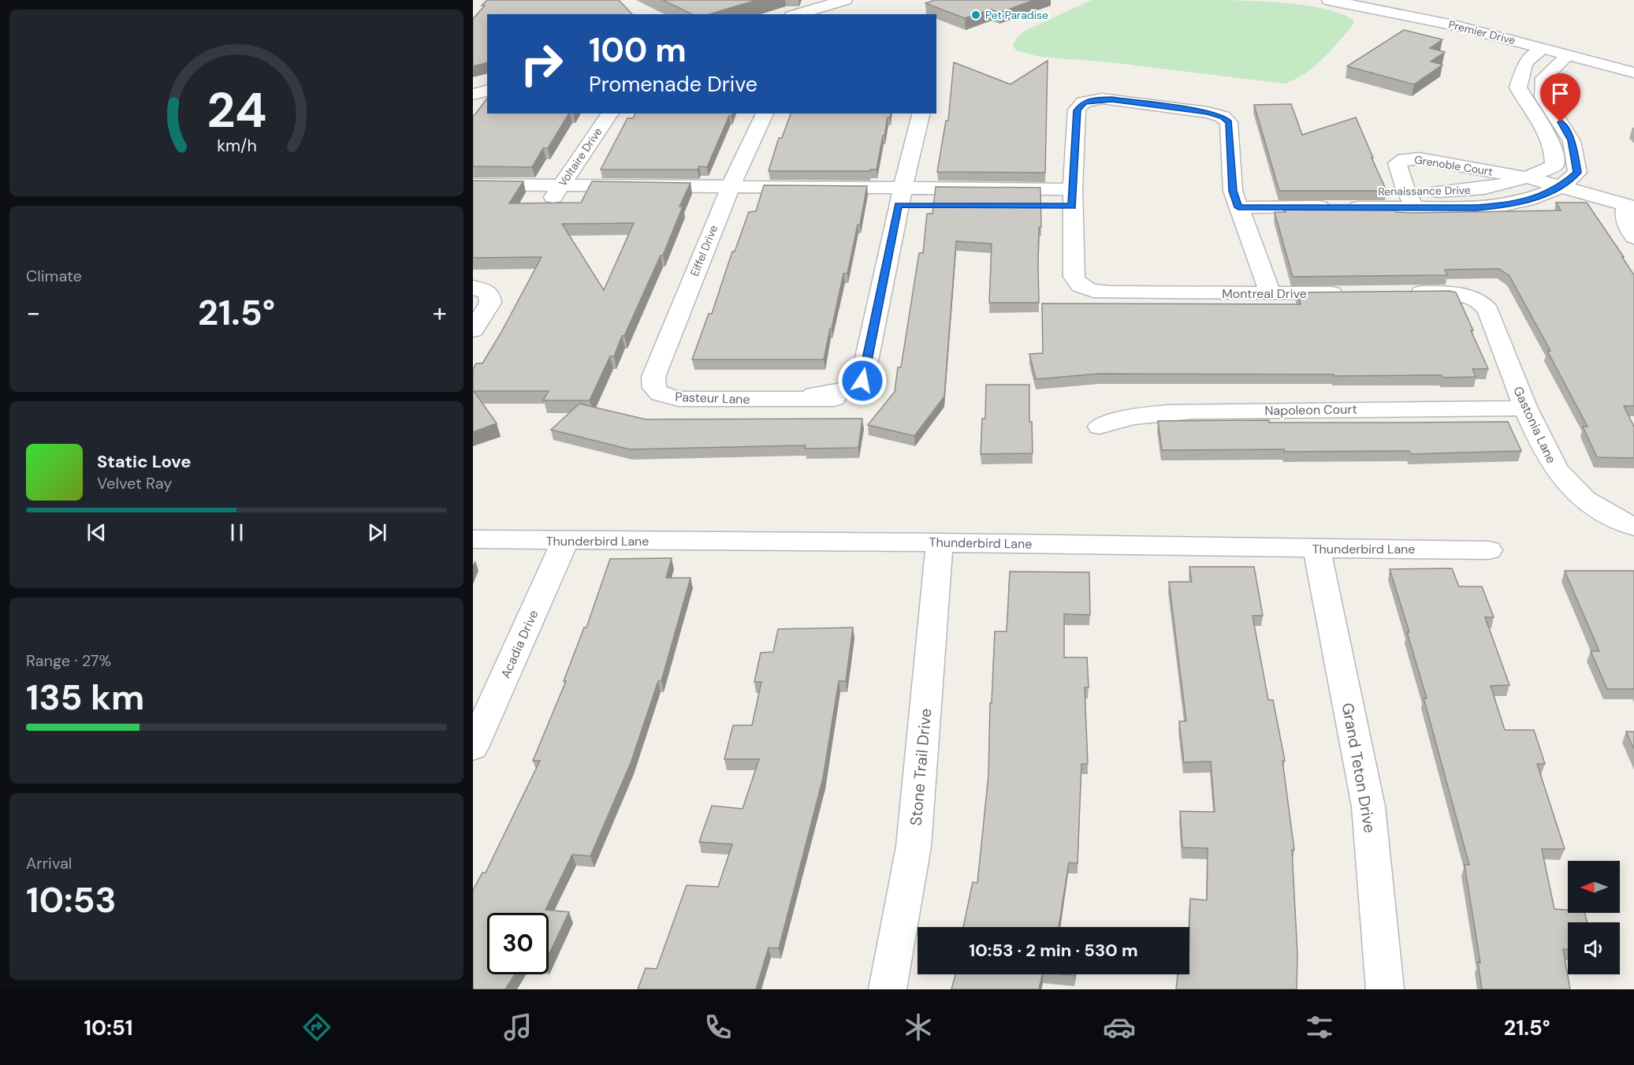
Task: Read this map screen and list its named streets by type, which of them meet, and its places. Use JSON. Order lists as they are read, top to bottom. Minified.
{"streets":{"street":["Premier Drive","Voltaire Drive","Grenoble Court","Renaissance Drive","Eiffel Drive","Montreal Drive","Pasteur Lane","Napoleon Court","Gastonia Lane","Thunderbird Lane","Acadia Drive","Stone Trail Drive","Grand Teton Drive"]},"crossings":[["Premier Drive","Renaissance Drive"],["Grenoble Court","Renaissance Drive"],["Eiffel Drive","Pasteur Lane"],["Napoleon Court","Gastonia Lane"],["Thunderbird Lane","Acadia Drive"],["Thunderbird Lane","Stone Trail Drive"],["Thunderbird Lane","Grand Teton Drive"]],"places":["Pet Paradise"],"north":"left","page":{"turn":["100 m","Promenade Drive"],"tile":["Climate",["Range · 27%","135 km"],["Arrival","10:53"]],"heat":["−","21.5°","+"],"song":["Static Love","Velvet Ray"],"limit":"30","trip":"10:53 · 2 min · 530 m","tabs":["10:51","21.5°"],"gauge":["24","km/h"]}}
